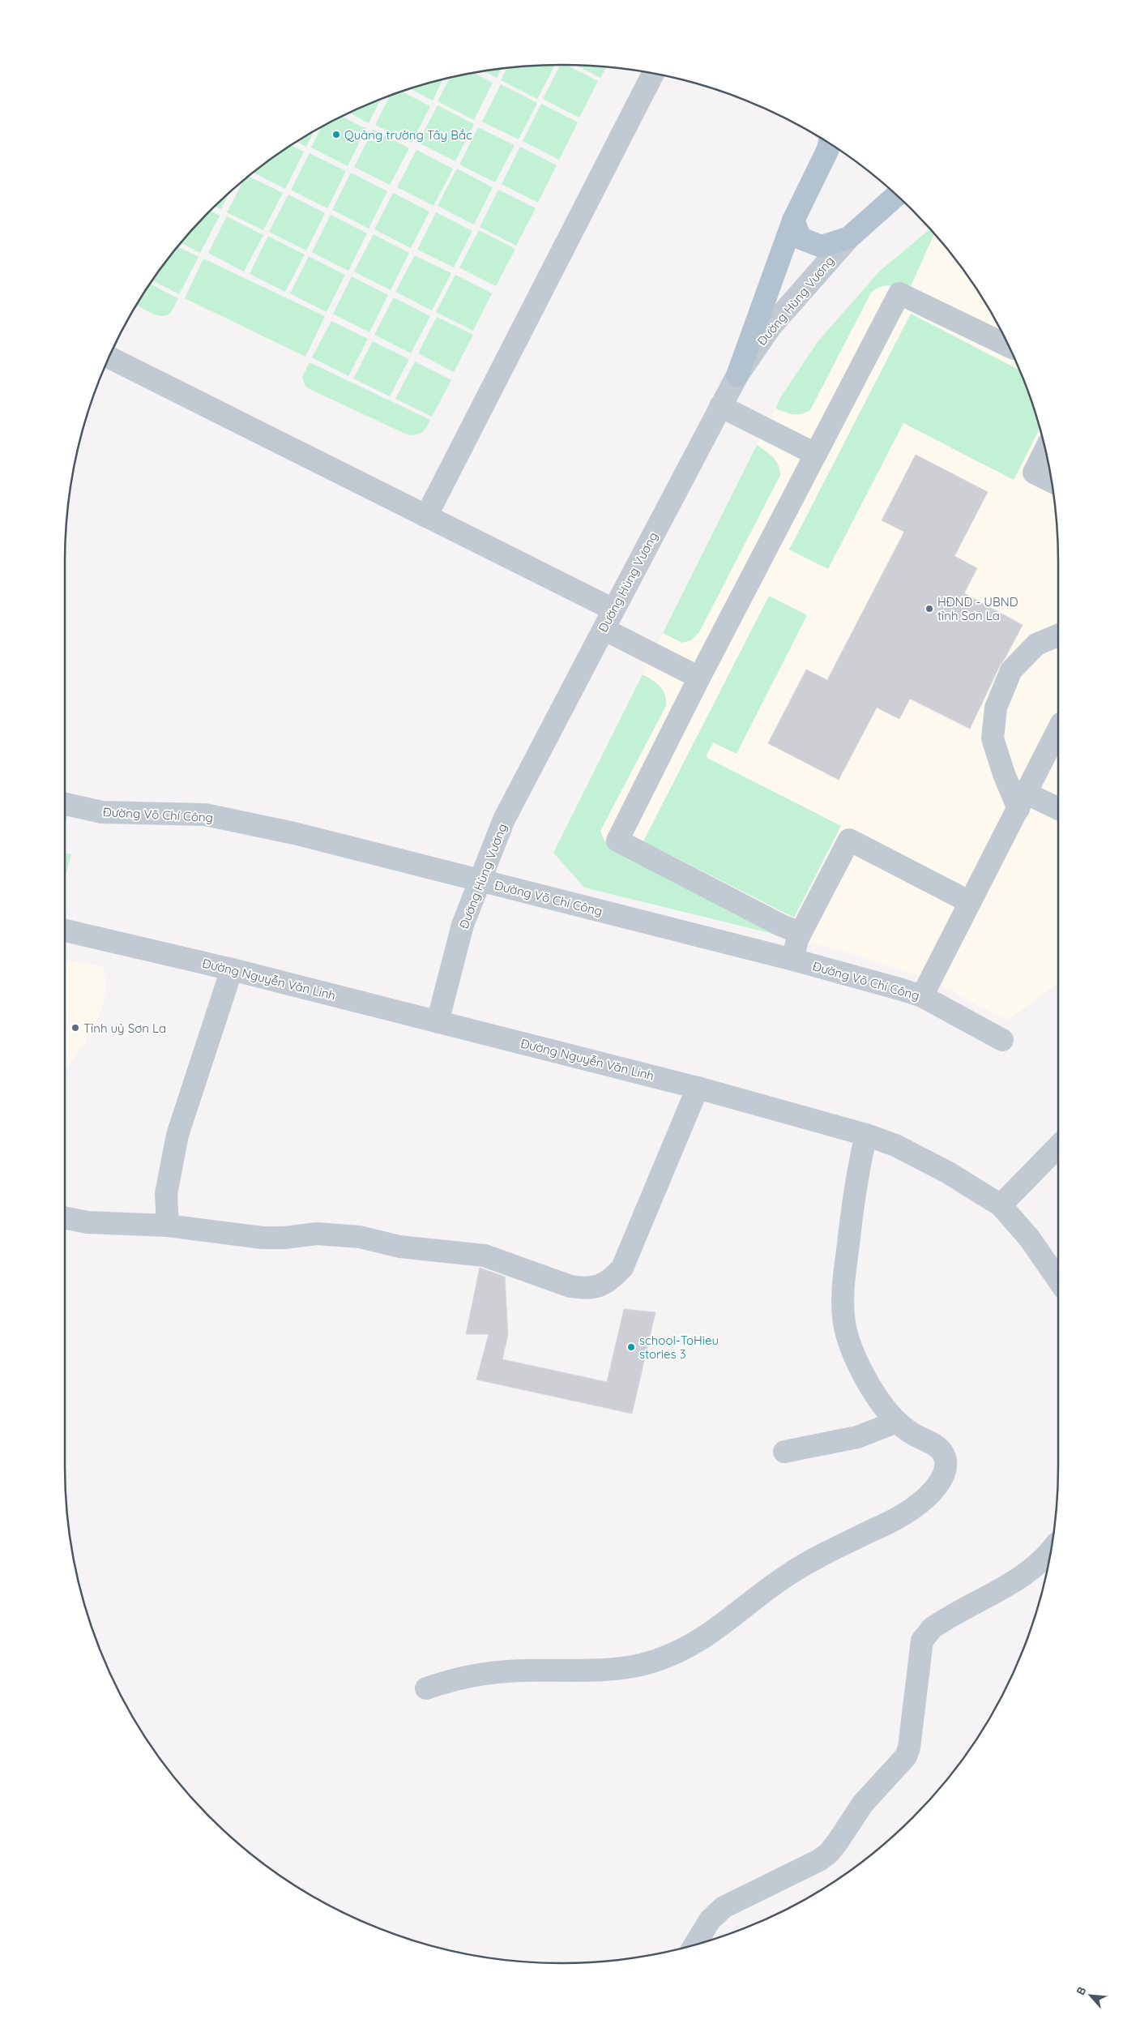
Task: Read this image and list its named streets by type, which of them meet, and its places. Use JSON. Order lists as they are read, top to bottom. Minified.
{"streets":{"main road":["Đường Hùng Vương"],"street":["Đường Võ Chí Công","Đường Nguyễn Văn Linh"]},"crossings":[["Đường Hùng Vương","Đường Võ Chí Công"],["Đường Hùng Vương","Đường Nguyễn Văn Linh"]],"places":["Quảng trường Tây Bắc","HĐND - UBND tỉnh Sơn La","Tỉnh uỷ Sơn La","school-ToHieu stories 3"],"north":"top left"}
